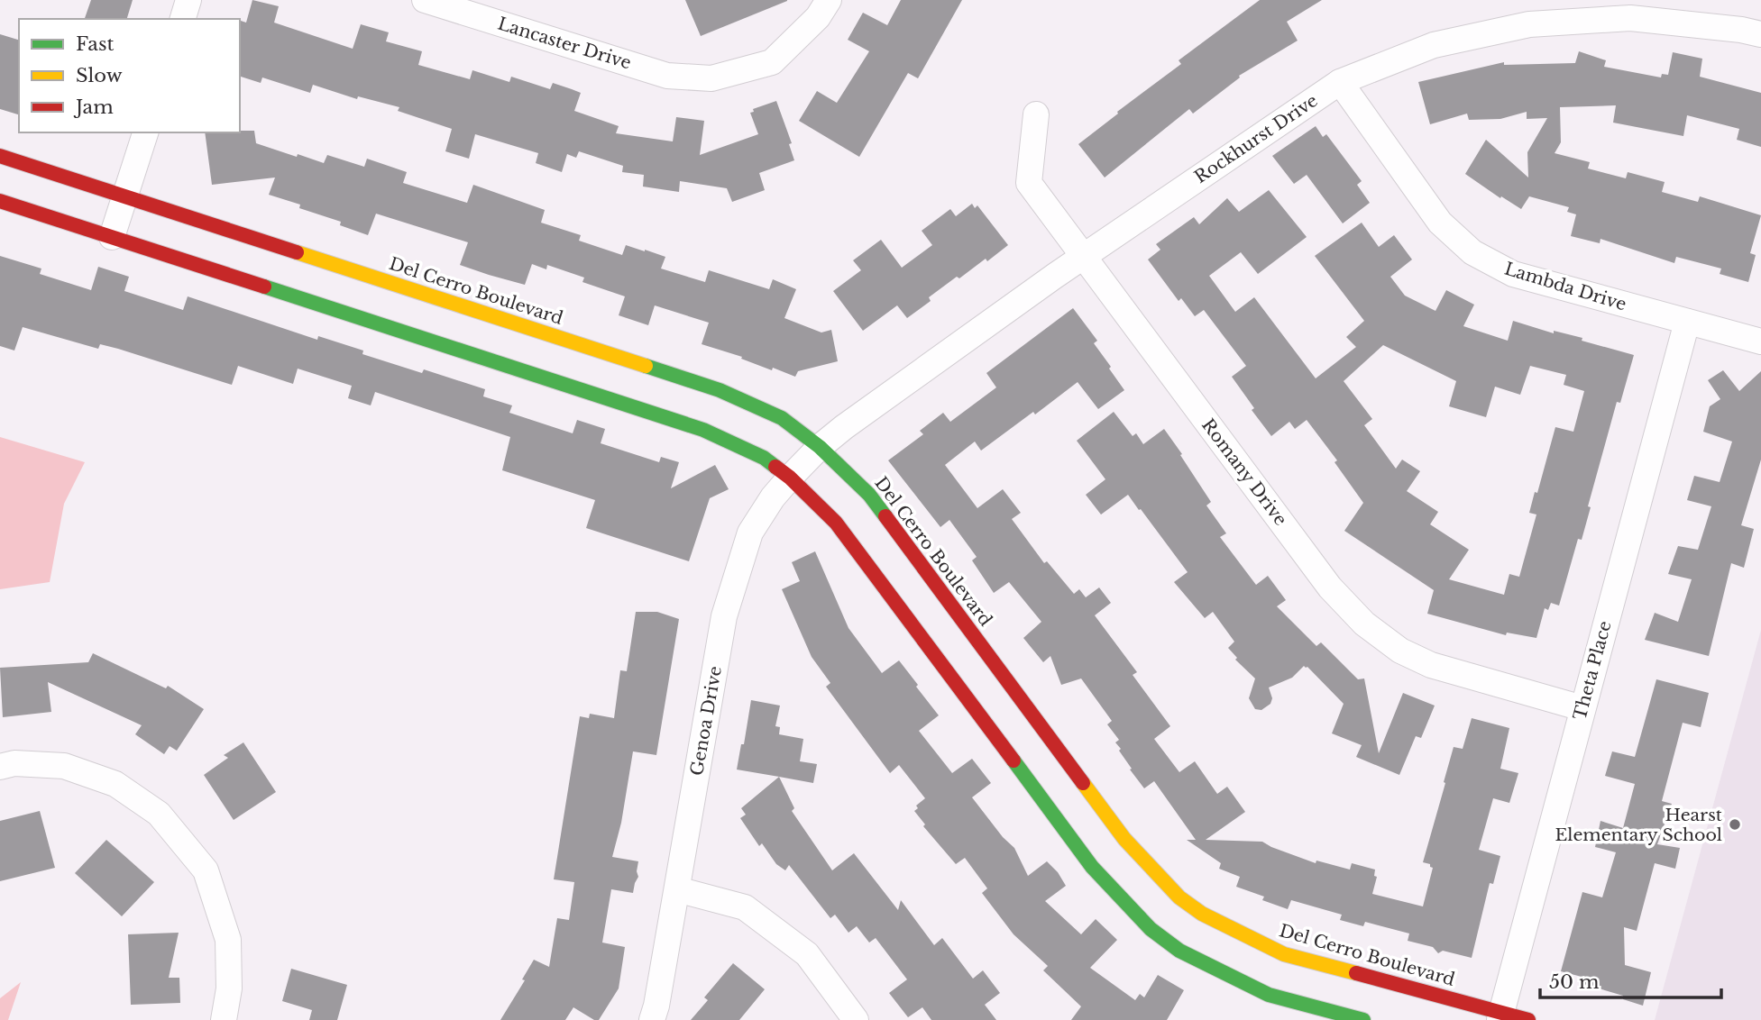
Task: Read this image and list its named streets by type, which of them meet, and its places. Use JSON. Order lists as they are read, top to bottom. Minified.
{"streets":{"street":["Lancaster Drive","Rockhurst Drive","Lambda Drive","Del Cerro Boulevard","Romany Drive","Theta Place","Genoa Drive"]},"crossings":[["Rockhurst Drive","Lambda Drive"],["Rockhurst Drive","Del Cerro Boulevard"],["Rockhurst Drive","Romany Drive"],["Rockhurst Drive","Genoa Drive"],["Lambda Drive","Theta Place"],["Del Cerro Boulevard","Theta Place"],["Del Cerro Boulevard","Genoa Drive"],["Romany Drive","Theta Place"]],"places":["Hearst Elementary School"],"legend":["Fast","Slow","Jam"],"scale_bar":"50 m"}
